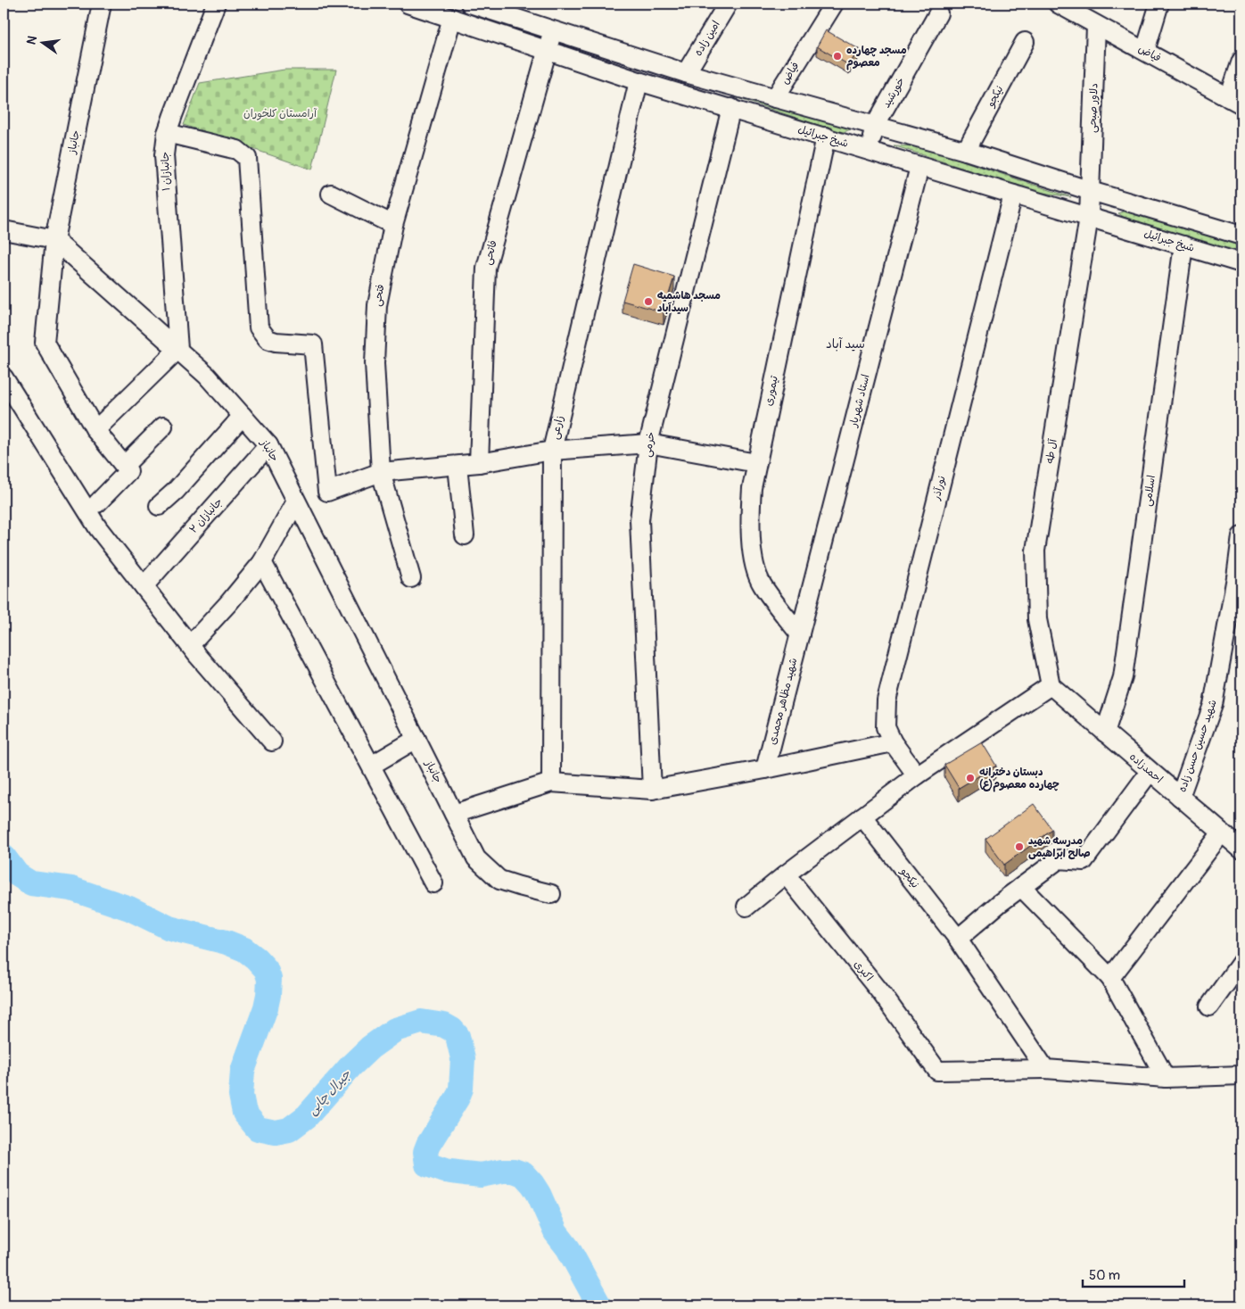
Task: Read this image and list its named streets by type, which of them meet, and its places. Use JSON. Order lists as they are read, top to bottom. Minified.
{"streets":{"street":["امین زاده","فیاض","خورشید","نیکجو","دلاور صبحی","شیخ جبرائیل","جانباز","جانبازان ۱","فاتحی","فتحی","تیموری","استاد شهریار","زارعی","خرمی","آل طه","نورآذر","اسلامی","جانبازان ۲","شهید مظاهر محمدی","شهید حسین حسن زاده","احمدزاده","اکبری"]},"crossings":[["فیاض","دلاور صبحی"],["خورشید","شیخ جبرائیل"],["نیکجو","اکبری"],["دلاور صبحی","شیخ جبرائیل"],["دلاور صبحی","آل طه"],["شیخ جبرائیل","فاتحی"],["شیخ جبرائیل","فتحی"],["شیخ جبرائیل","تیموری"],["شیخ جبرائیل","استاد شهریار"],["شیخ جبرائیل","زارعی"],["شیخ جبرائیل","خرمی"],["شیخ جبرائیل","آل طه"],["شیخ جبرائیل","نورآذر"],["شیخ جبرائیل","اسلامی"],["جانباز","جانبازان ۱"],["جانباز","جانبازان ۲"],["تیموری","استاد شهریار"],["تیموری","شهید مظاهر محمدی"],["استاد شهریار","شهید مظاهر محمدی"],["آل طه","احمدزاده"],["اسلامی","احمدزاده"],["شهید حسین حسن زاده","احمدزاده"]],"districts":["سید آباد"],"water":["جیرال چایی"],"parks":["آرامستان کلخوران"],"places":["مسجد چهارده معصوم","مسجد هاشمیه سیدآباد","دبستان دخترانه چهارده معصوم(ع)","مدرسه شهید صالح ابراهیمی"],"scale_bar":"50 m","north":"left"}
